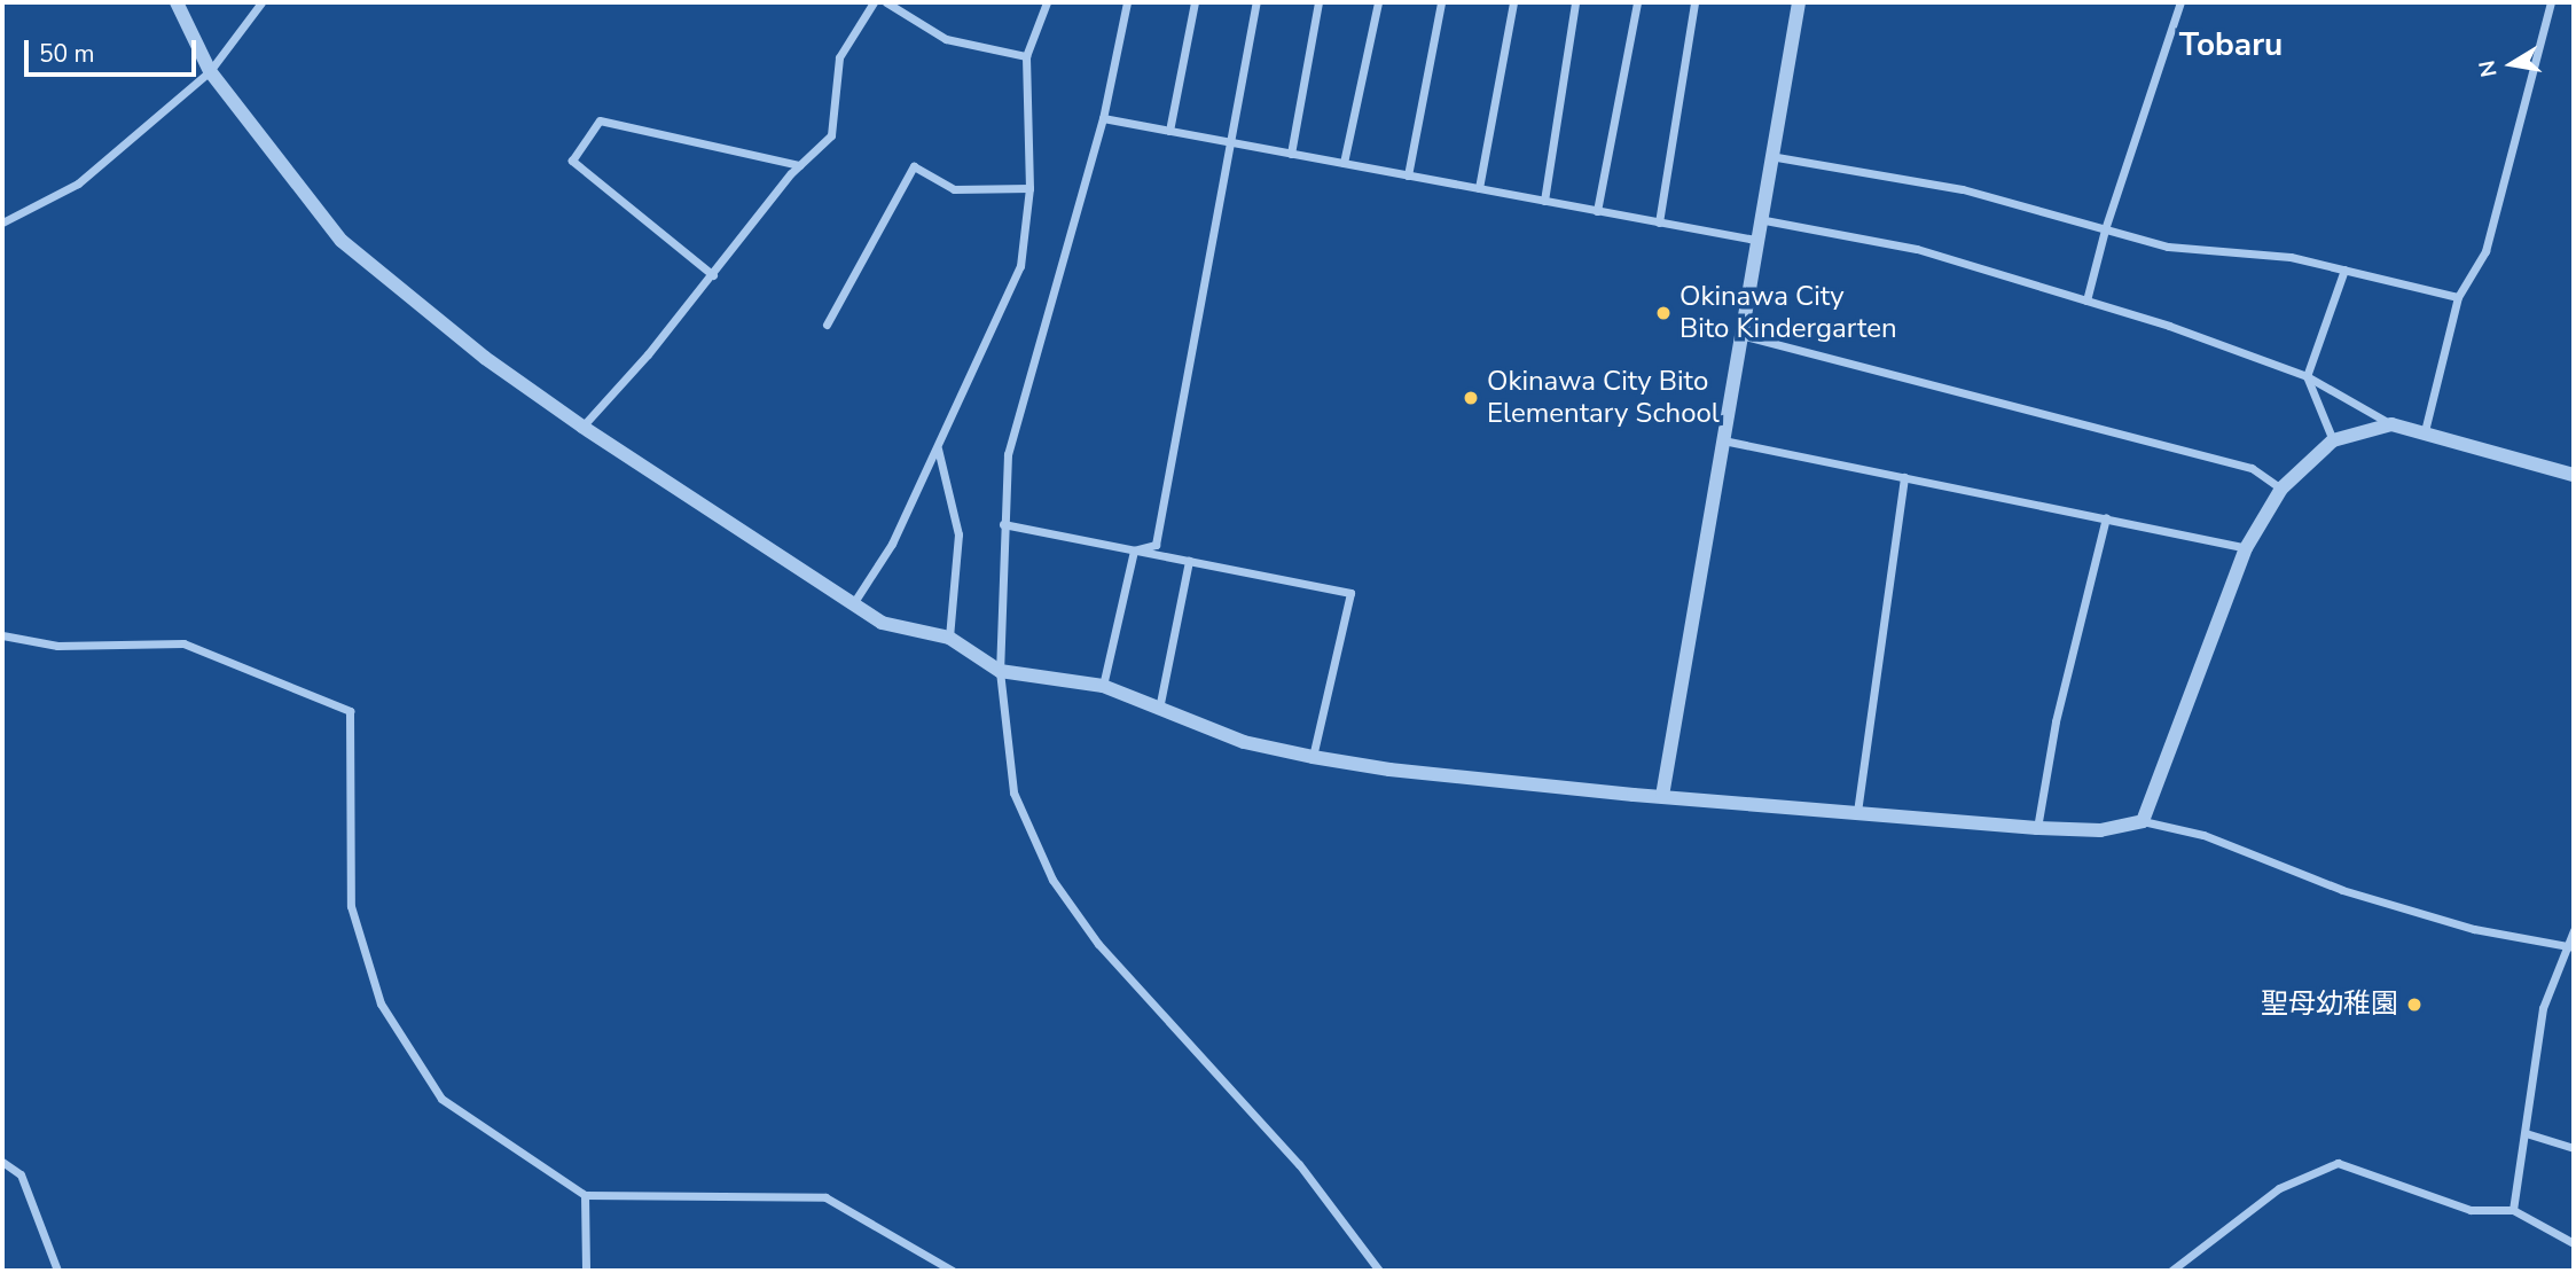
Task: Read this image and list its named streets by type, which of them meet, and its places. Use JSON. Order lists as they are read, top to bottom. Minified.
{"districts":["Tobaru"],"places":["Okinawa City Bito Kindergarten","Okinawa City Bito Elementary School","聖母幼稚園"],"scale_bar":"50 m","north":"left"}
